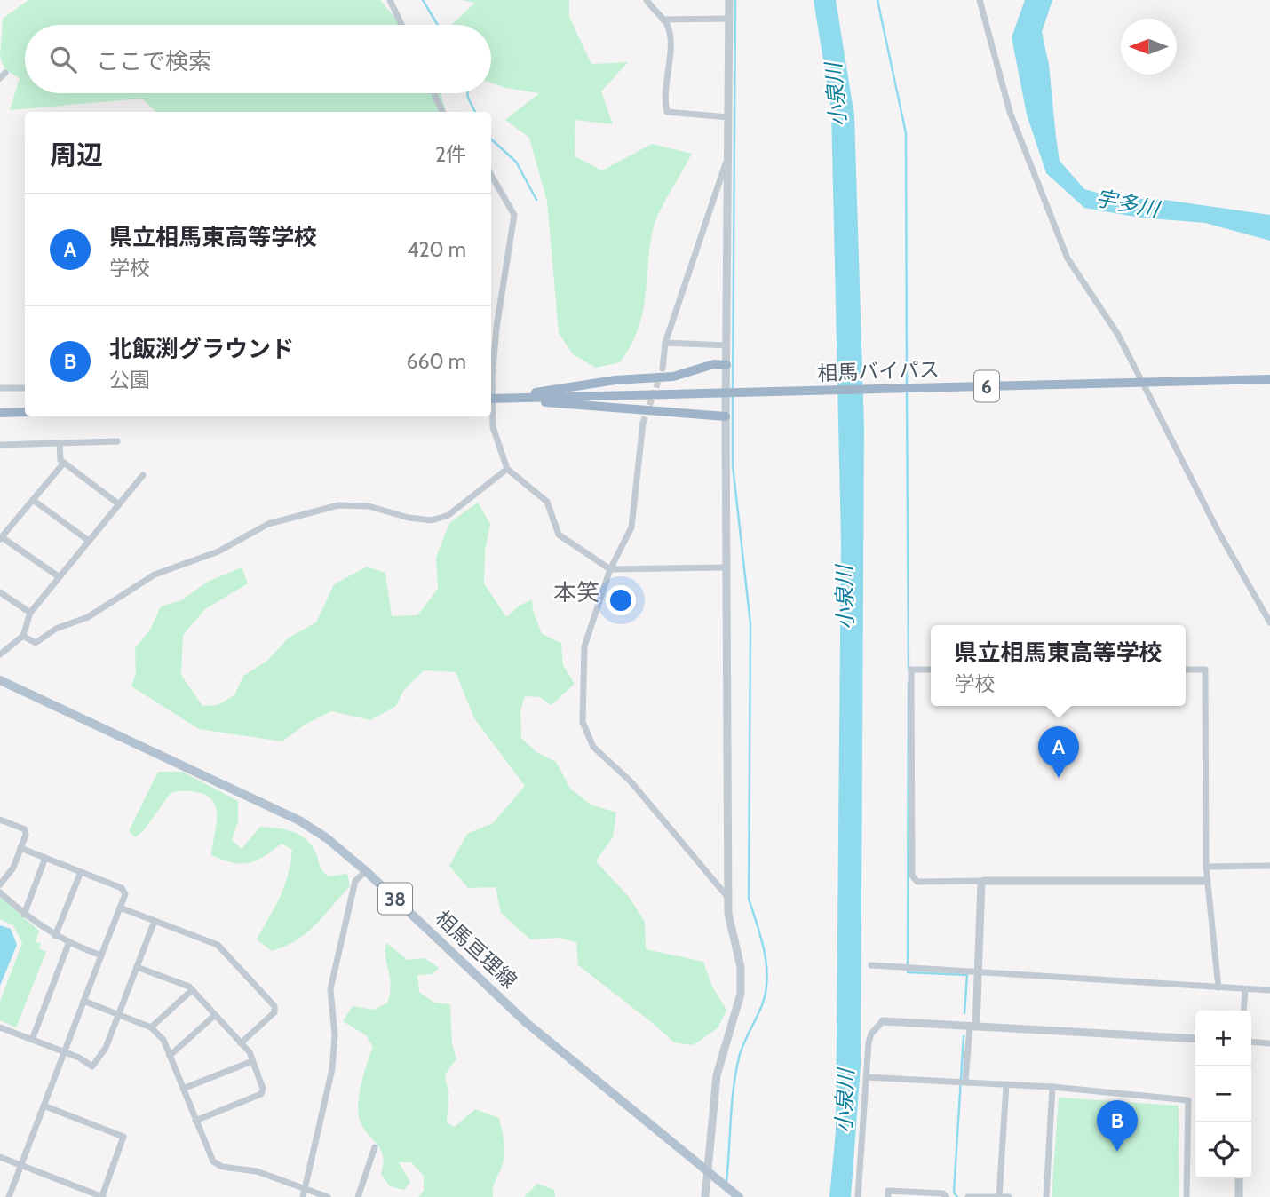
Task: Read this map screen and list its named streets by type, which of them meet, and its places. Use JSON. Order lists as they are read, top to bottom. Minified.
{"streets":{"highway":["相馬バイパス","6"],"main road":["38","相馬亘理線"]},"districts":["本笑"],"water":["小泉川","宇多川"],"north":"left","page":{"search":"ここで検索","heading":["周辺","2件"],"list":[{"mark":"A","name":"県立相馬東高等学校","note":"学校","value":"420 m"},{"mark":"B","name":"北飯渕グラウンド","note":"公園","value":"660 m"}],"popup":["県立相馬東高等学校","学校"],"pins":["A","B"],"map_buttons":["+","−"]}}
